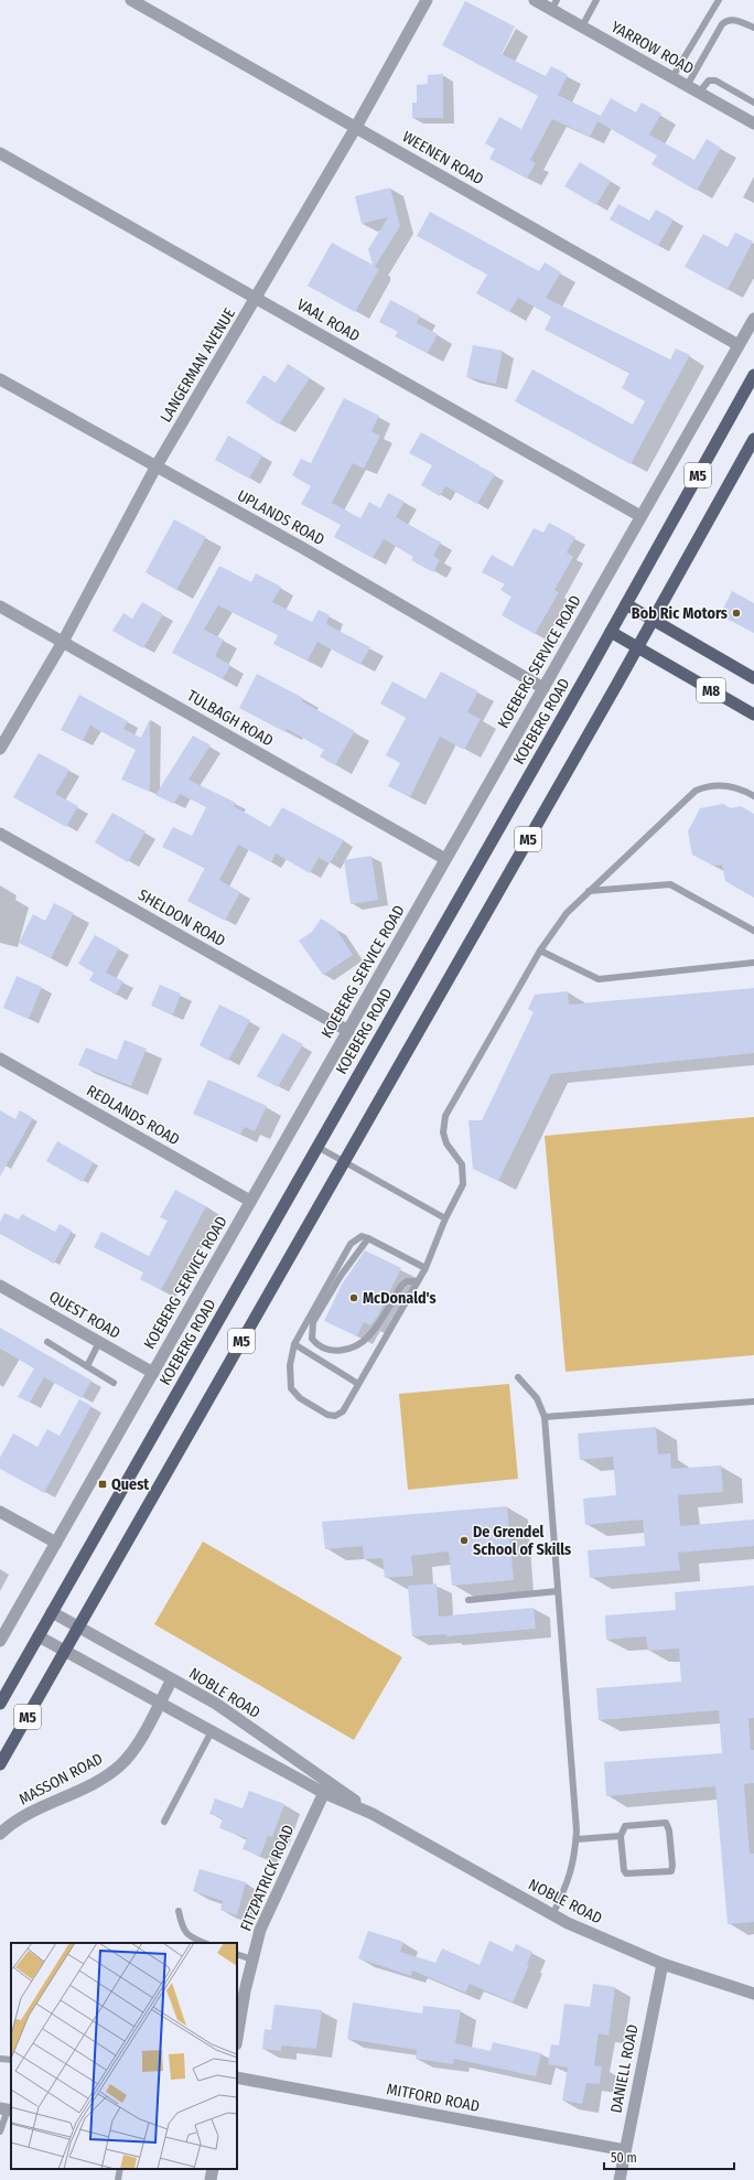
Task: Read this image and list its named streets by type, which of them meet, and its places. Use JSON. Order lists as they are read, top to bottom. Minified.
{"streets":{"main road":["M5","M8","KOEBERG ROAD"],"street":["YARROW ROAD","WEENEN ROAD","VAAL ROAD","LANGERMAN AVENUE","UPLANDS ROAD","KOEBERG SERVICE ROAD","TULBAGH ROAD","SHELDON ROAD","REDLANDS ROAD","QUEST ROAD","NOBLE ROAD","MASSON ROAD","FITZPATRICK ROAD","DANIELL ROAD","MITFORD ROAD"]},"crossings":[["WEENEN ROAD","LANGERMAN AVENUE"],["WEENEN ROAD","KOEBERG SERVICE ROAD"],["VAAL ROAD","LANGERMAN AVENUE"],["VAAL ROAD","KOEBERG SERVICE ROAD"],["LANGERMAN AVENUE","UPLANDS ROAD"],["LANGERMAN AVENUE","TULBAGH ROAD"],["M5","M8"],["M5","NOBLE ROAD"],["UPLANDS ROAD","KOEBERG SERVICE ROAD"],["KOEBERG SERVICE ROAD","TULBAGH ROAD"],["KOEBERG SERVICE ROAD","SHELDON ROAD"],["KOEBERG SERVICE ROAD","REDLANDS ROAD"],["KOEBERG SERVICE ROAD","QUEST ROAD"],["M8","KOEBERG ROAD"],["KOEBERG ROAD","NOBLE ROAD"],["NOBLE ROAD","MASSON ROAD"],["NOBLE ROAD","FITZPATRICK ROAD"],["NOBLE ROAD","DANIELL ROAD"],["DANIELL ROAD","MITFORD ROAD"]],"places":{"other":["Bob Ric Motors","McDonald's","De Grendel School of Skills"],"transit":["Quest"]},"scale_bar":"50 m"}
